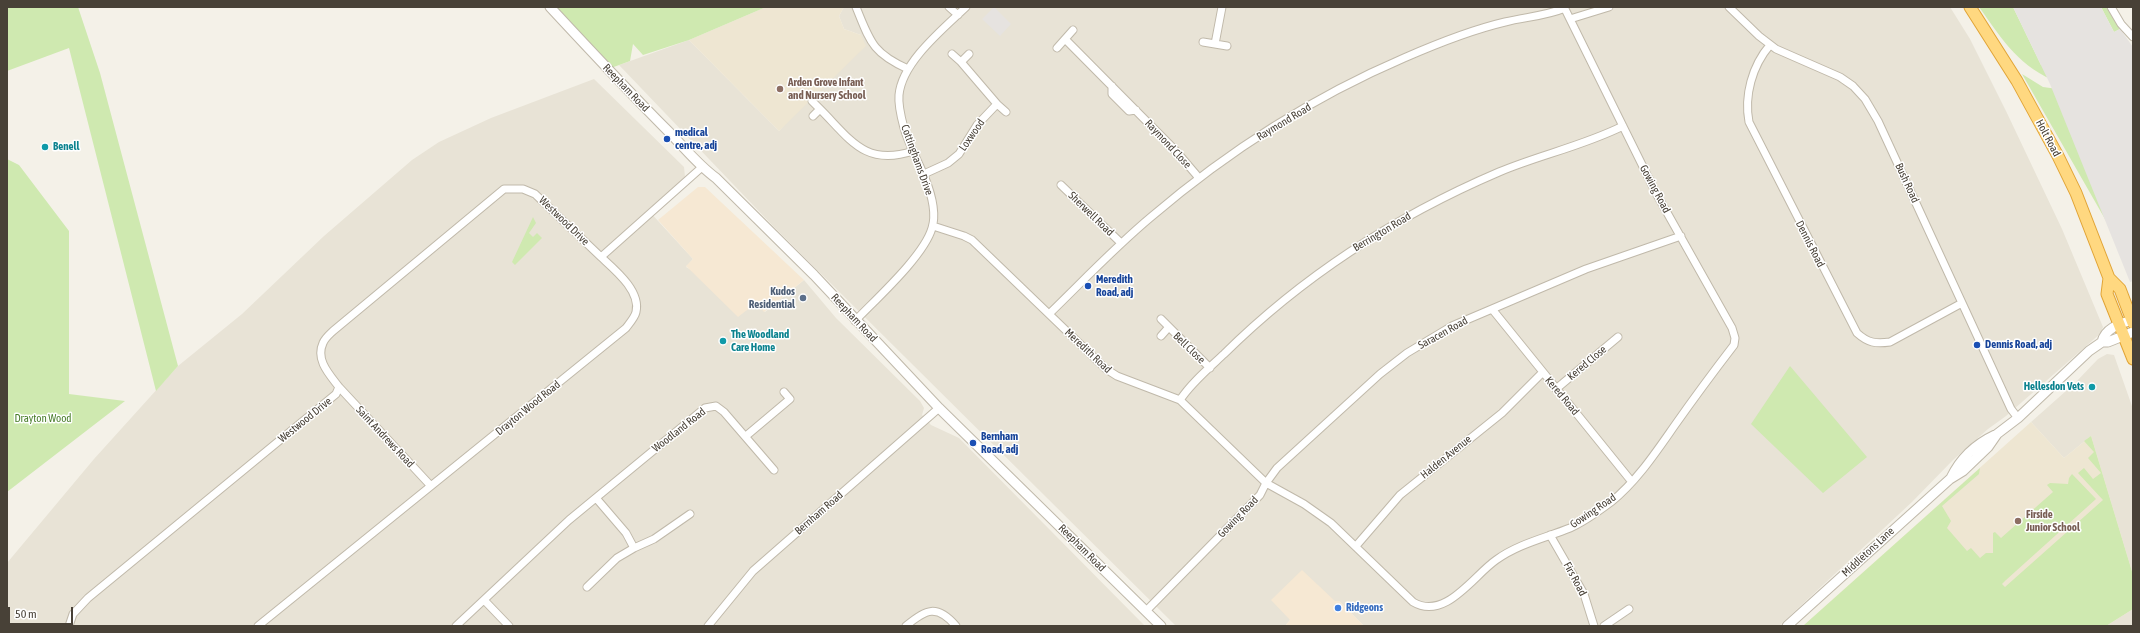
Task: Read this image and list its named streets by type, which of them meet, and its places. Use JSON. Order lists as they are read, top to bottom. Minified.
{"streets":{"highway":["Holt Road"],"street":["Reepham Road","Raymond Road","Loxwood","Raymond Close","Cottinghams Drive","Bush Road","Gowing Road","Sherwell Road","Westwood Drive","Berrington Road","Dennis Road","Saracen Road","Bell Close","Meredith Road","Kered Close","Kered Road","Drayton Wood Road","Woodland Road","Saint Andrews Road","Halden Avenue","Bernham Road","Middletons Lane","Firs Road"]},"crossings":[["Reepham Road","Cottinghams Drive"],["Reepham Road","Gowing Road"],["Reepham Road","Bernham Road"],["Raymond Road","Raymond Close"],["Raymond Road","Gowing Road"],["Raymond Road","Sherwell Road"],["Raymond Road","Meredith Road"],["Loxwood","Cottinghams Drive"],["Holt Road","Middletons Lane"],["Cottinghams Drive","Meredith Road"],["Bush Road","Dennis Road"],["Bush Road","Middletons Lane"],["Gowing Road","Berrington Road"],["Gowing Road","Saracen Road"],["Gowing Road","Meredith Road"],["Gowing Road","Kered Road"],["Gowing Road","Halden Avenue"],["Gowing Road","Firs Road"],["Westwood Drive","Drayton Wood Road"],["Westwood Drive","Saint Andrews Road"],["Berrington Road","Bell Close"],["Berrington Road","Meredith Road"],["Saracen Road","Meredith Road"],["Saracen Road","Kered Road"],["Kered Close","Kered Road"],["Kered Road","Halden Avenue"],["Drayton Wood Road","Saint Andrews Road"]],"parks":["Drayton Wood"],"places":["Arden Grove Infant and Nursery School","medical centre, adj","Benell","Meredith Road, adj","Kudos Residential","The Woodland Care Home","Dennis Road, adj","Hellesdon Vets","Bernham Road, adj","Firside Junior School","Ridgeons"],"scale_bar":"50 m"}
